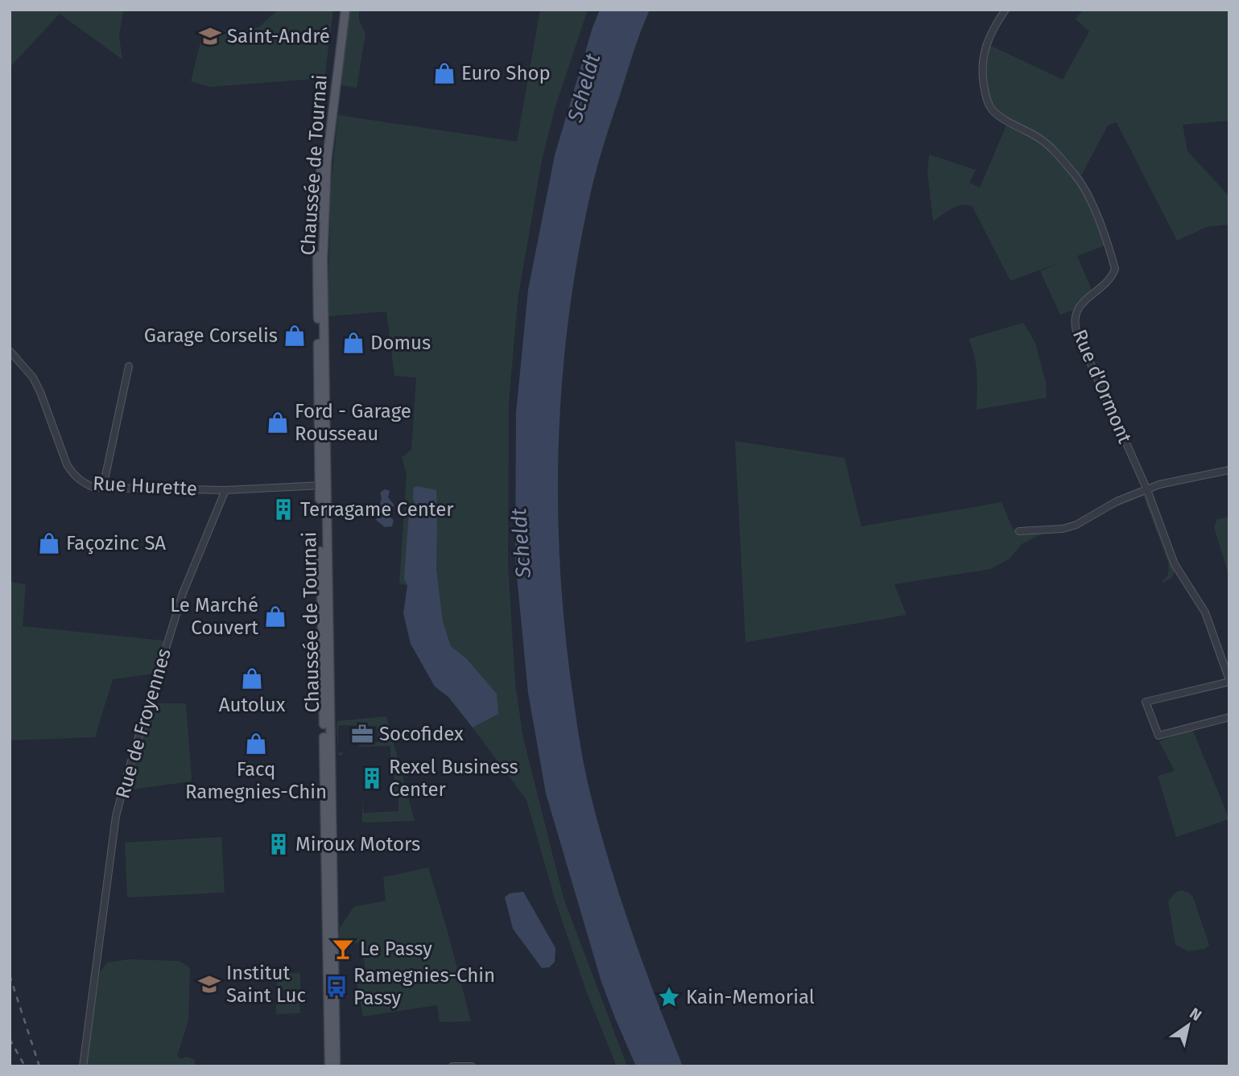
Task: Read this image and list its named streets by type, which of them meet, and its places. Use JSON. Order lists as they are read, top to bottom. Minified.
{"streets":{"main road":["Chaussée de Tournai"],"street":["Rue d'Ormont","Rue Hurette","Rue de Froyennes"]},"crossings":[["Rue Hurette","Rue de Froyennes"]],"water":["Scheldt"],"places":{"school or university":["Saint-André","Institut Saint Luc"],"shop":["Euro Shop","Garage Corselis","Domus","Ford - Garage Rousseau","Façozinc SA","Le Marché Couvert","Autolux","Facq Ramegnies-Chin"],"building":["Terragame Center","Rexel Business Center","Miroux Motors"],"office":["Socofidex"],"bar":["Le Passy"],"bus stop":["Ramegnies-Chin Passy"],"place":["Kain-Memorial"]},"north":"top right"}
